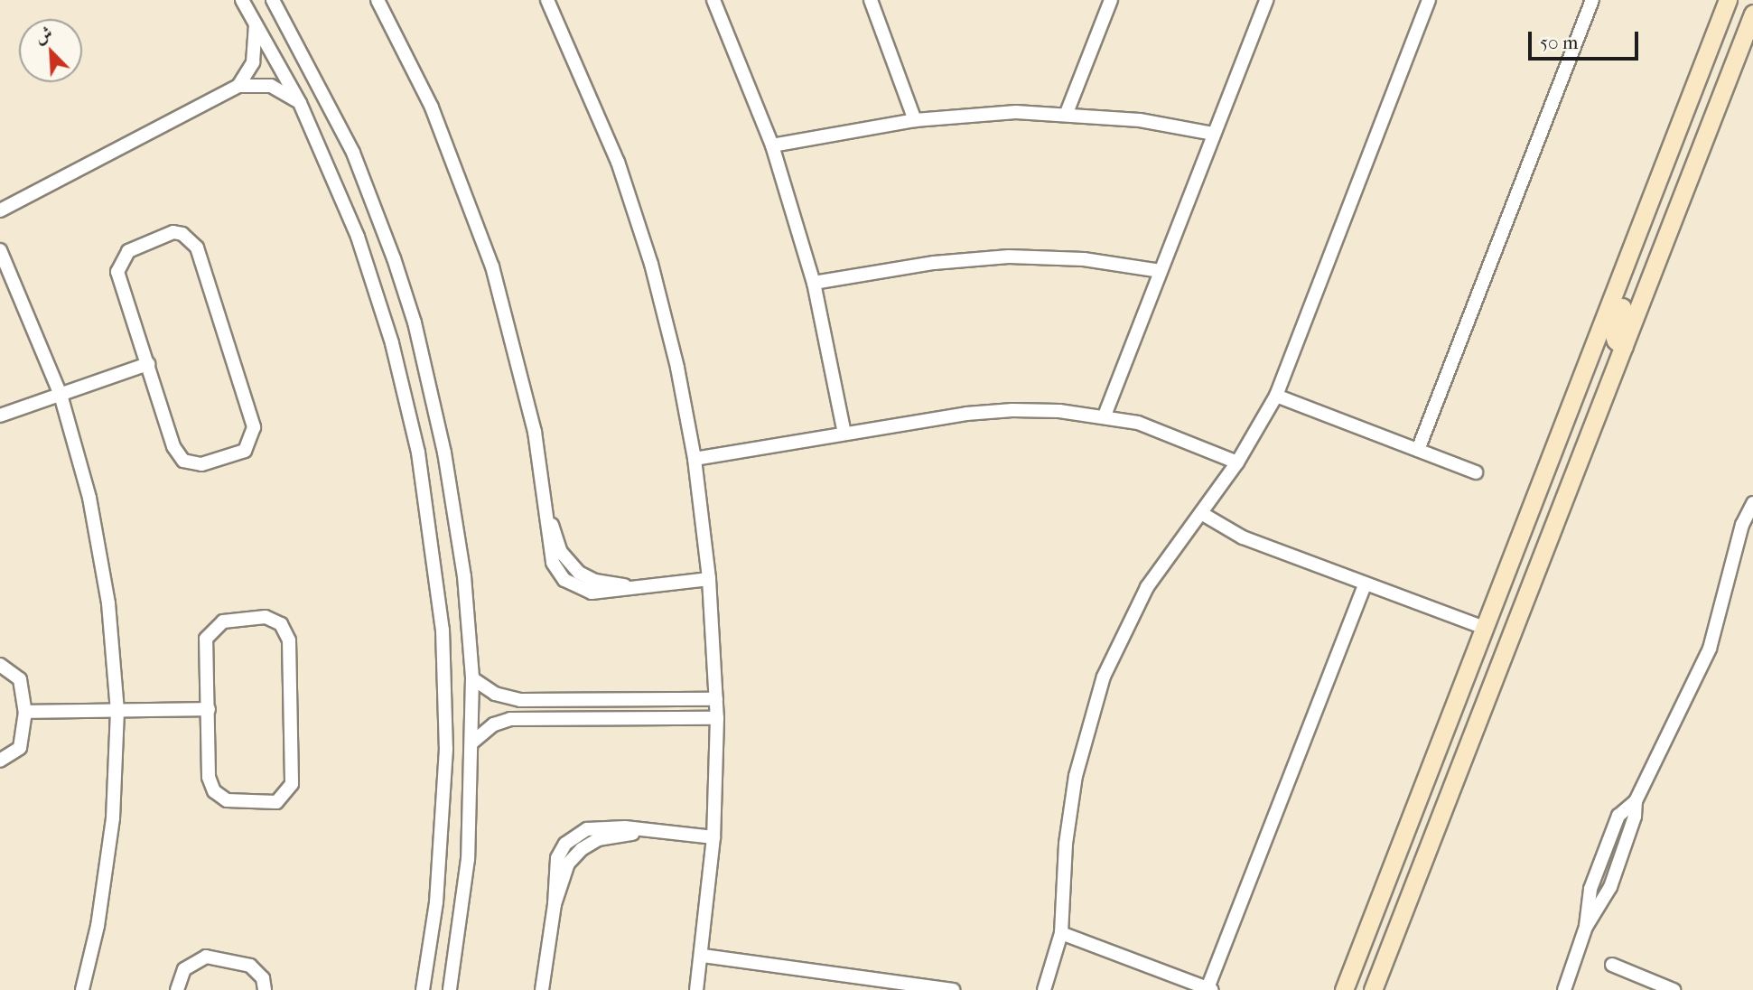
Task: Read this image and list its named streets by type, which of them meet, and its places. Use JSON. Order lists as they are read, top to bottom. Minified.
{"scale_bar":"50 m","north":"top left"}
